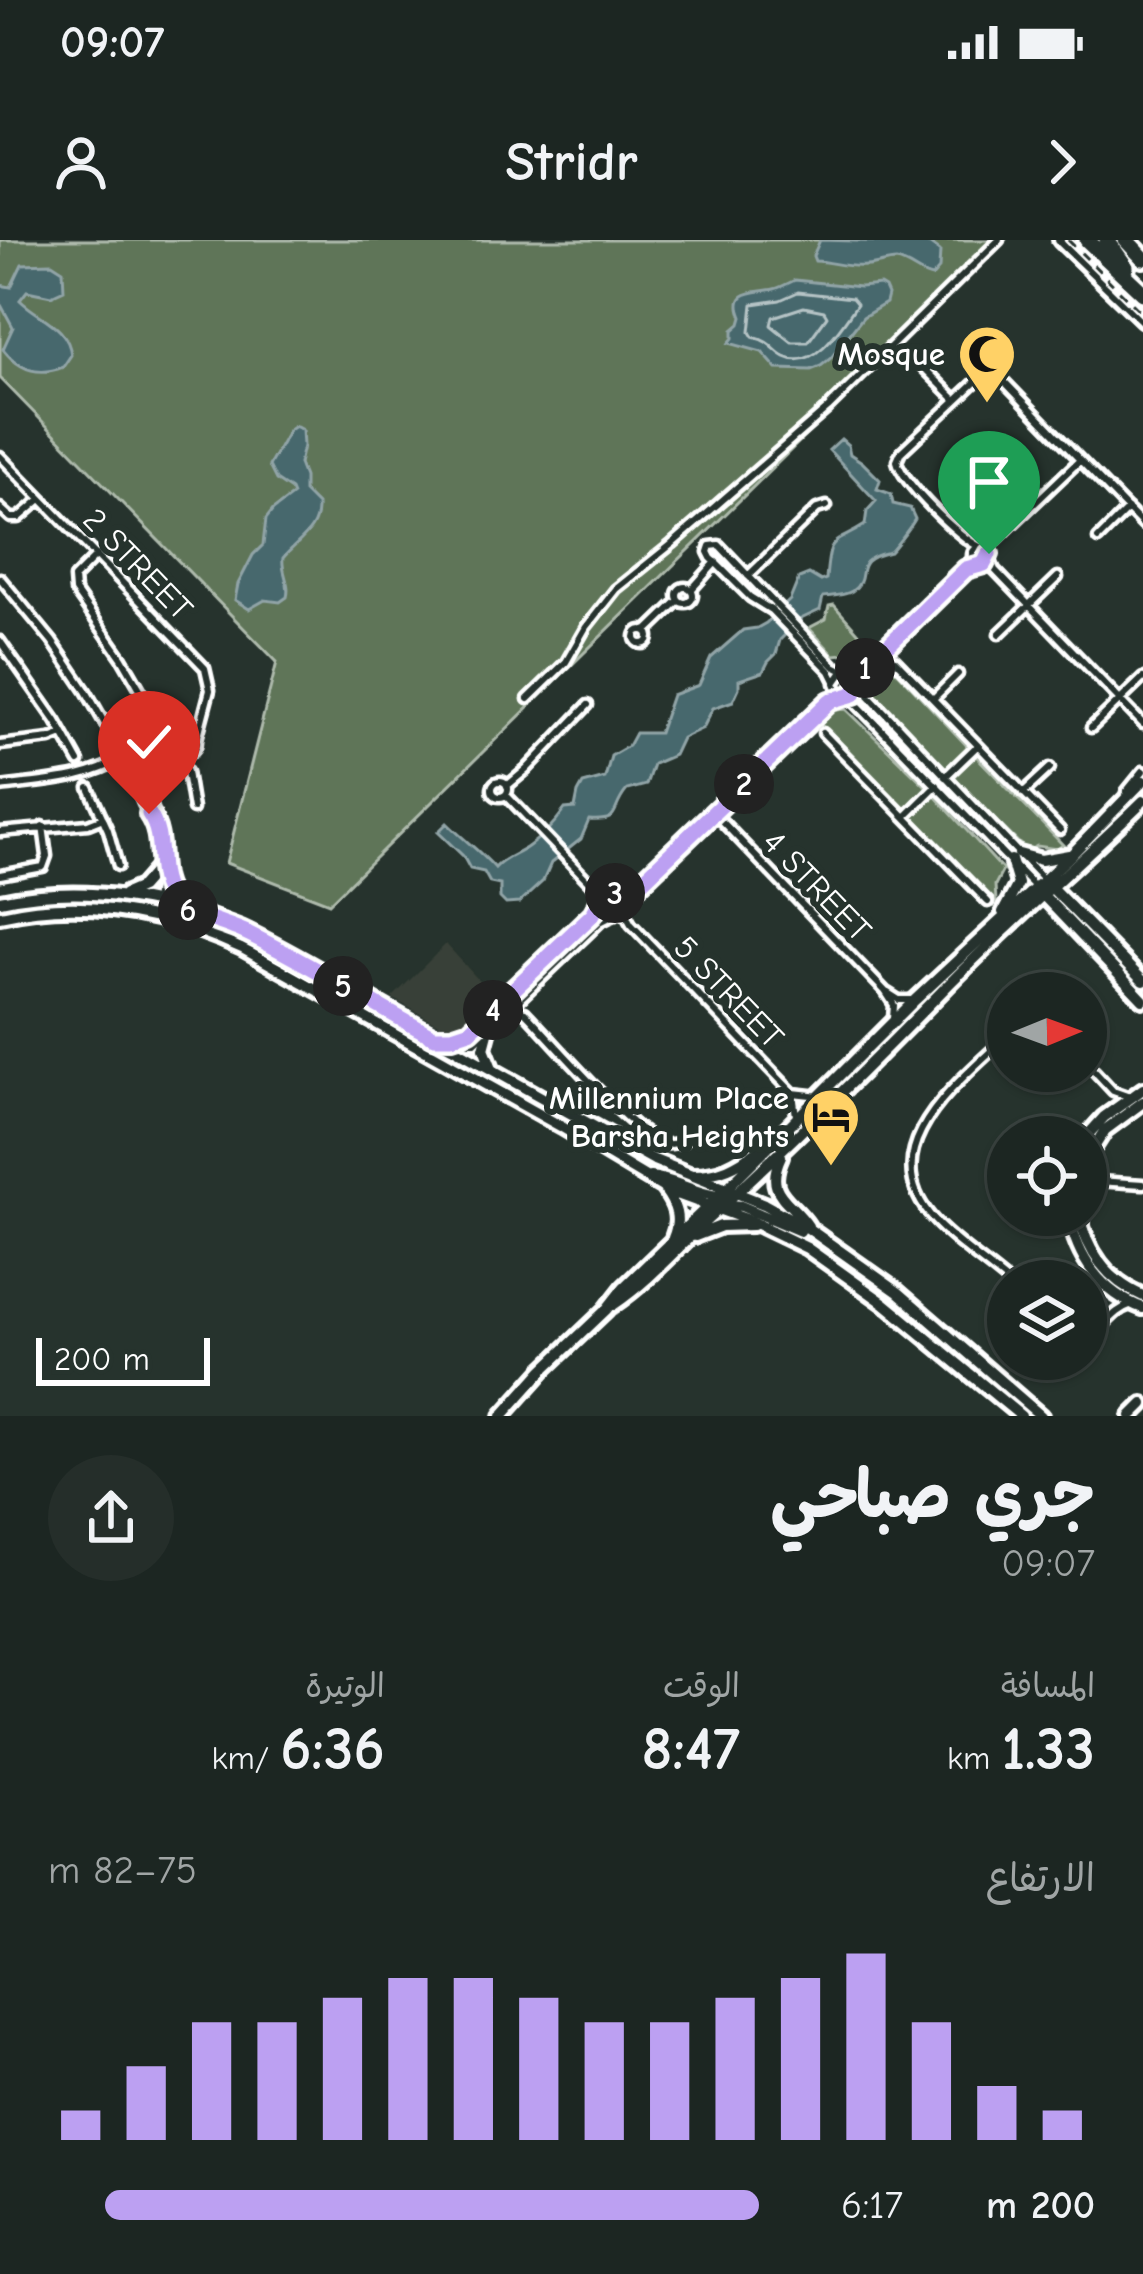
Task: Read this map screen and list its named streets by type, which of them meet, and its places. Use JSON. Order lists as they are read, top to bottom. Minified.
{"streets":{"street":["2 STREET","4 STREET","5 STREET"]},"places":{"mosque":["Mosque"],"hotel":["Millennium Place Barsha Heights"]},"scale_bar":"200 m","north":"right","page":{"status":"09:07","header":"Stridr","pins":["1","2","3","6","5","4"],"scale":"200 m","heading":["جري صباحي","09:07"],"stats":[["المسافة","1.33 km"],["الوقت","8:47"],["الوتيرة","6:36 /km"]],"chart":["الارتفاع","75–82 m"],"list":[{"name":"200 m","note":"6:17"}]}}
